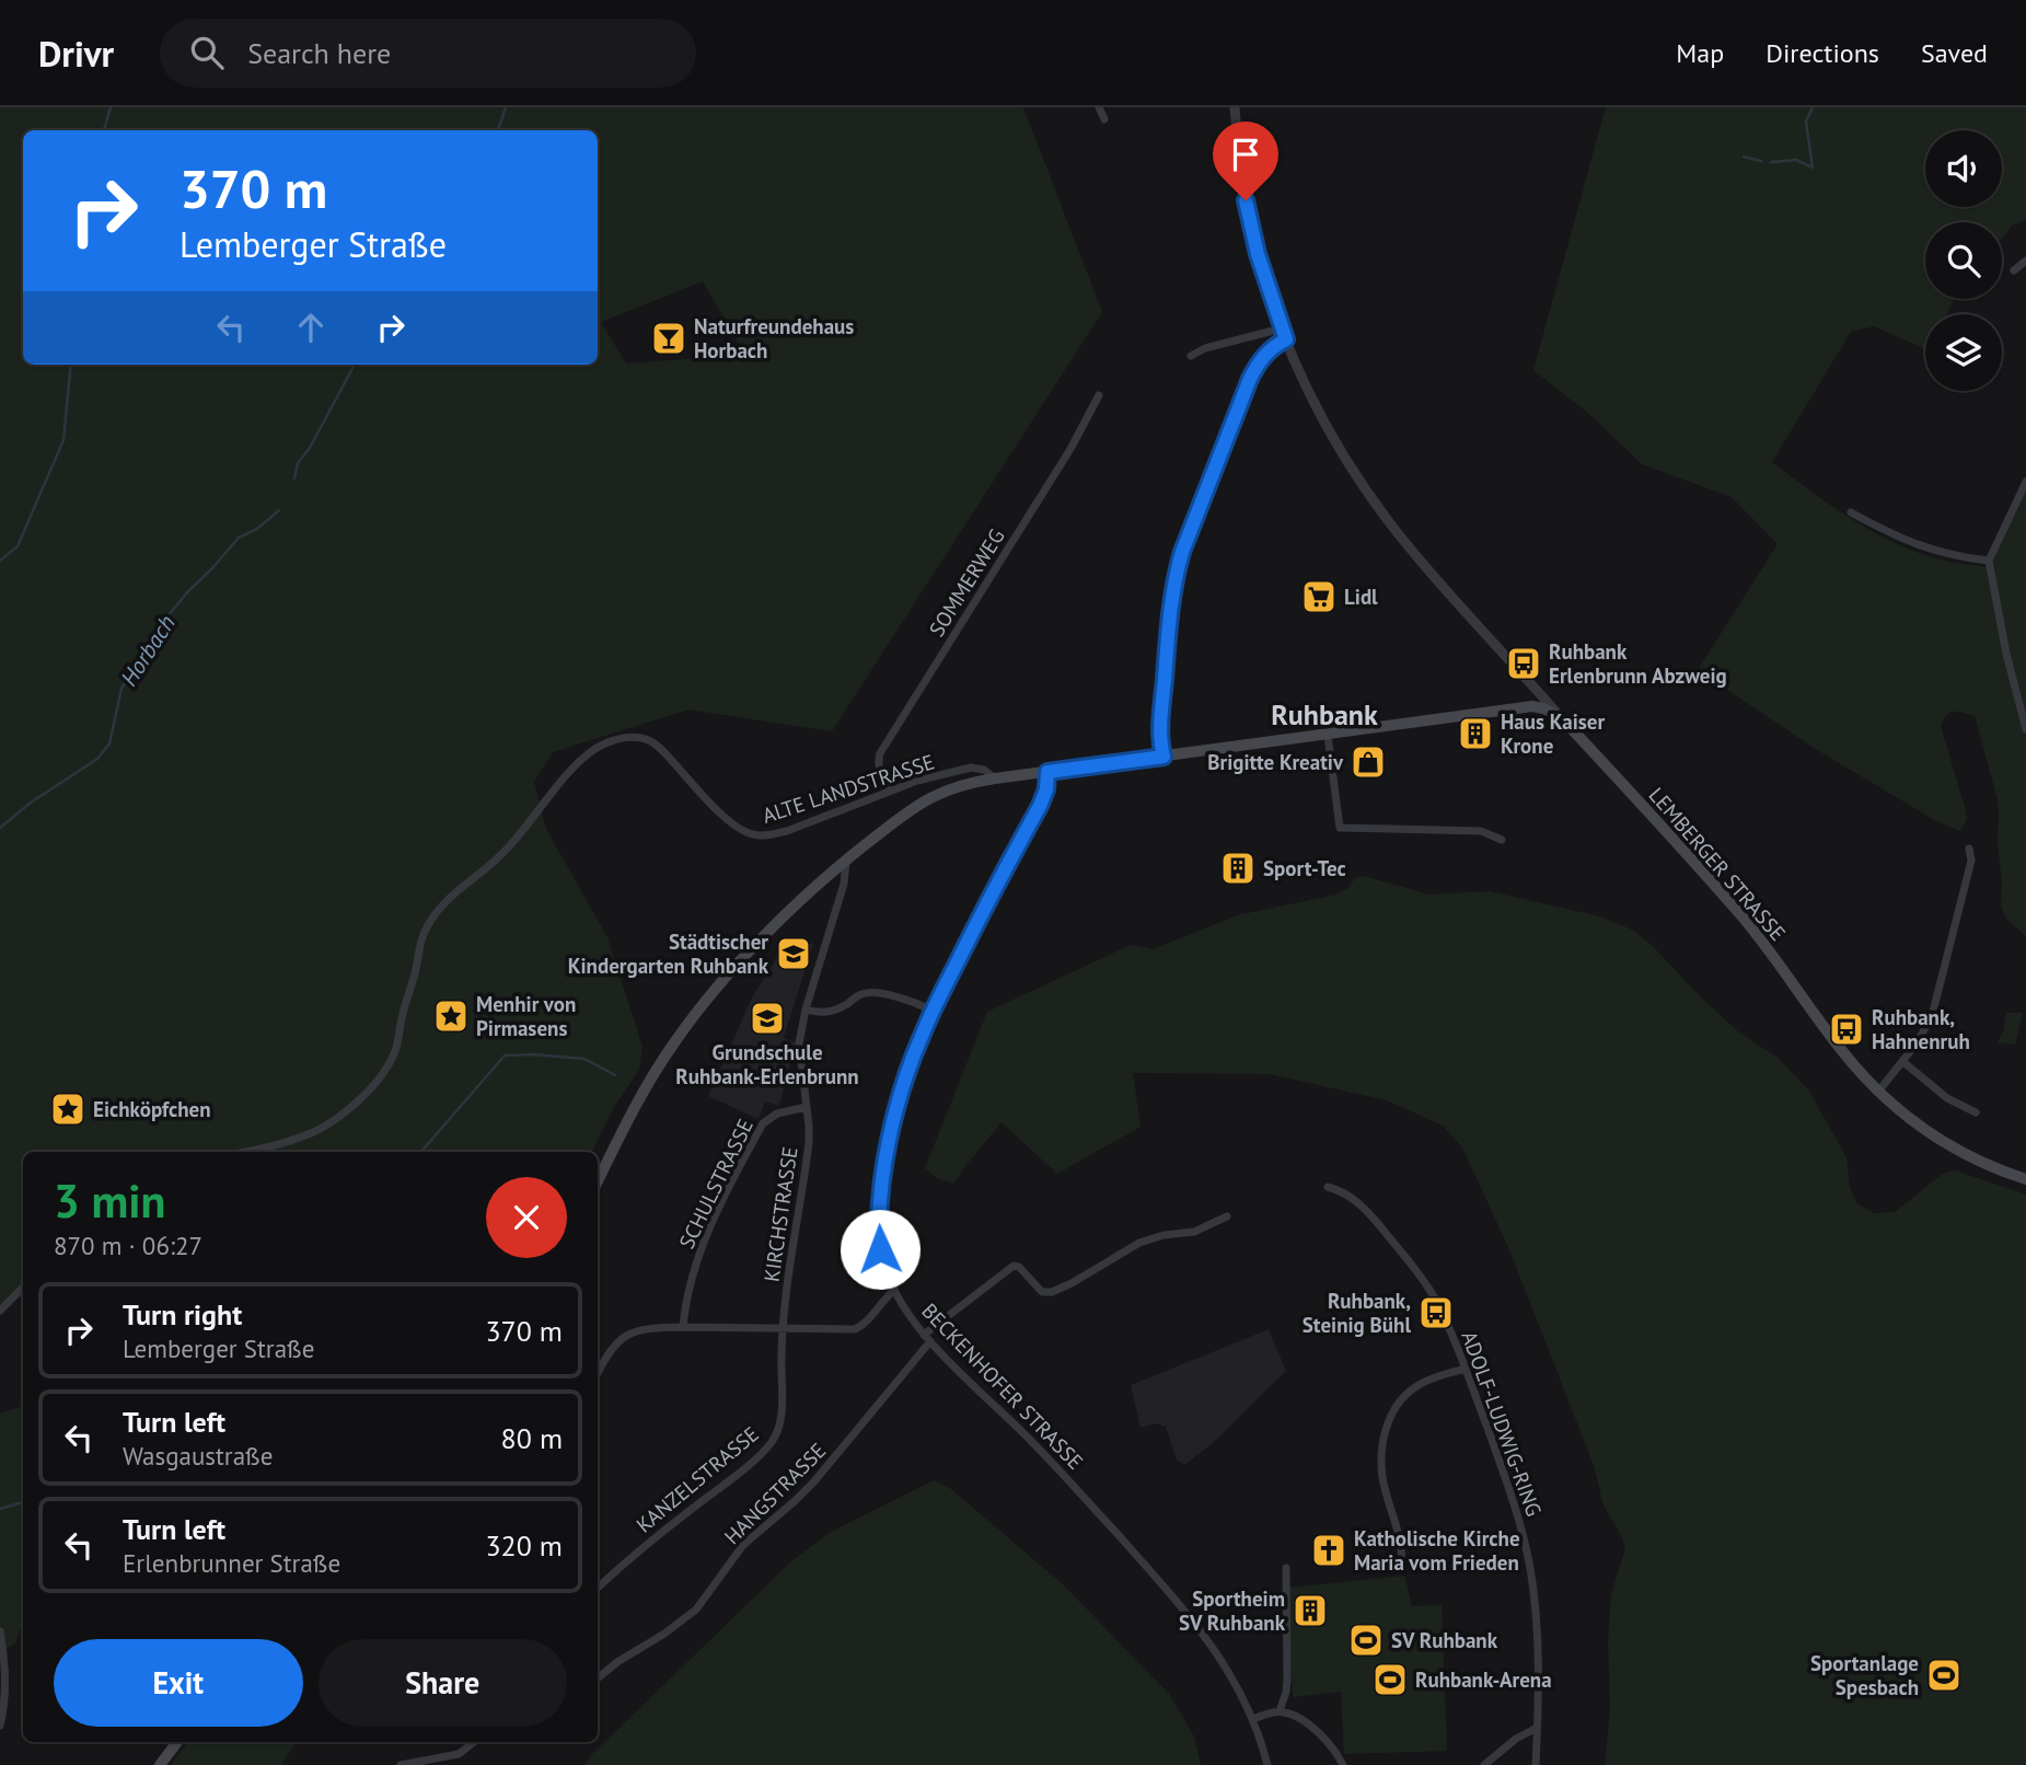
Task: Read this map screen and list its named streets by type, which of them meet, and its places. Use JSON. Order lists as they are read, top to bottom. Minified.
{"streets":{"main road":["LEMBERGER STRASSE"],"street":["SOMMERWEG","ALTE LANDSTRASSE","SCHULSTRASSE","KIRCHSTRASSE","BECKENHOFER STRASSE","ADOLF-LUDWIG-RING","KANZELSTRASSE","HANGSTRASSE"]},"crossings":[["SOMMERWEG","ALTE LANDSTRASSE"],["ALTE LANDSTRASSE","LEMBERGER STRASSE"],["LEMBERGER STRASSE","BECKENHOFER STRASSE"],["SCHULSTRASSE","KIRCHSTRASSE"],["KIRCHSTRASSE","KANZELSTRASSE"],["BECKENHOFER STRASSE","HANGSTRASSE"]],"districts":["Ruhbank"],"water":["Horbach"],"places":{"bar":["Naturfreundehaus Horbach"],"supermarket":["Lidl"],"bus stop":["Ruhbank Erlenbrunn Abzweig","Ruhbank, Hahnenruh","Ruhbank, Steinig Bühl"],"building":["Haus Kaiser Krone","Sport-Tec","Sportheim SV Ruhbank"],"shop":["Brigitte Kreativ"],"school or university":["Städtischer Kindergarten Ruhbank","Grundschule Ruhbank-Erlenbrunn"],"place":["Menhir von Pirmasens","Eichköpfchen"],"church":["Katholische Kirche Maria vom Frieden"],"sports":["SV Ruhbank","Sportanlage Spesbach","Ruhbank-Arena"]},"page":{"header":"Drivr","search":"Search here","nav":["Map","Directions","Saved"],"turn":["370 m","Lemberger Straße"],"heading":["3 min","870 m · 06:27"],"list":[{"name":"Turn right","note":"Lemberger Straße","value":"370 m"},{"name":"Turn left","note":"Wasgaustraße","value":"80 m"},{"name":"Turn left","note":"Erlenbrunner Straße","value":"320 m"}],"buttons":["Exit","Share"]}}
